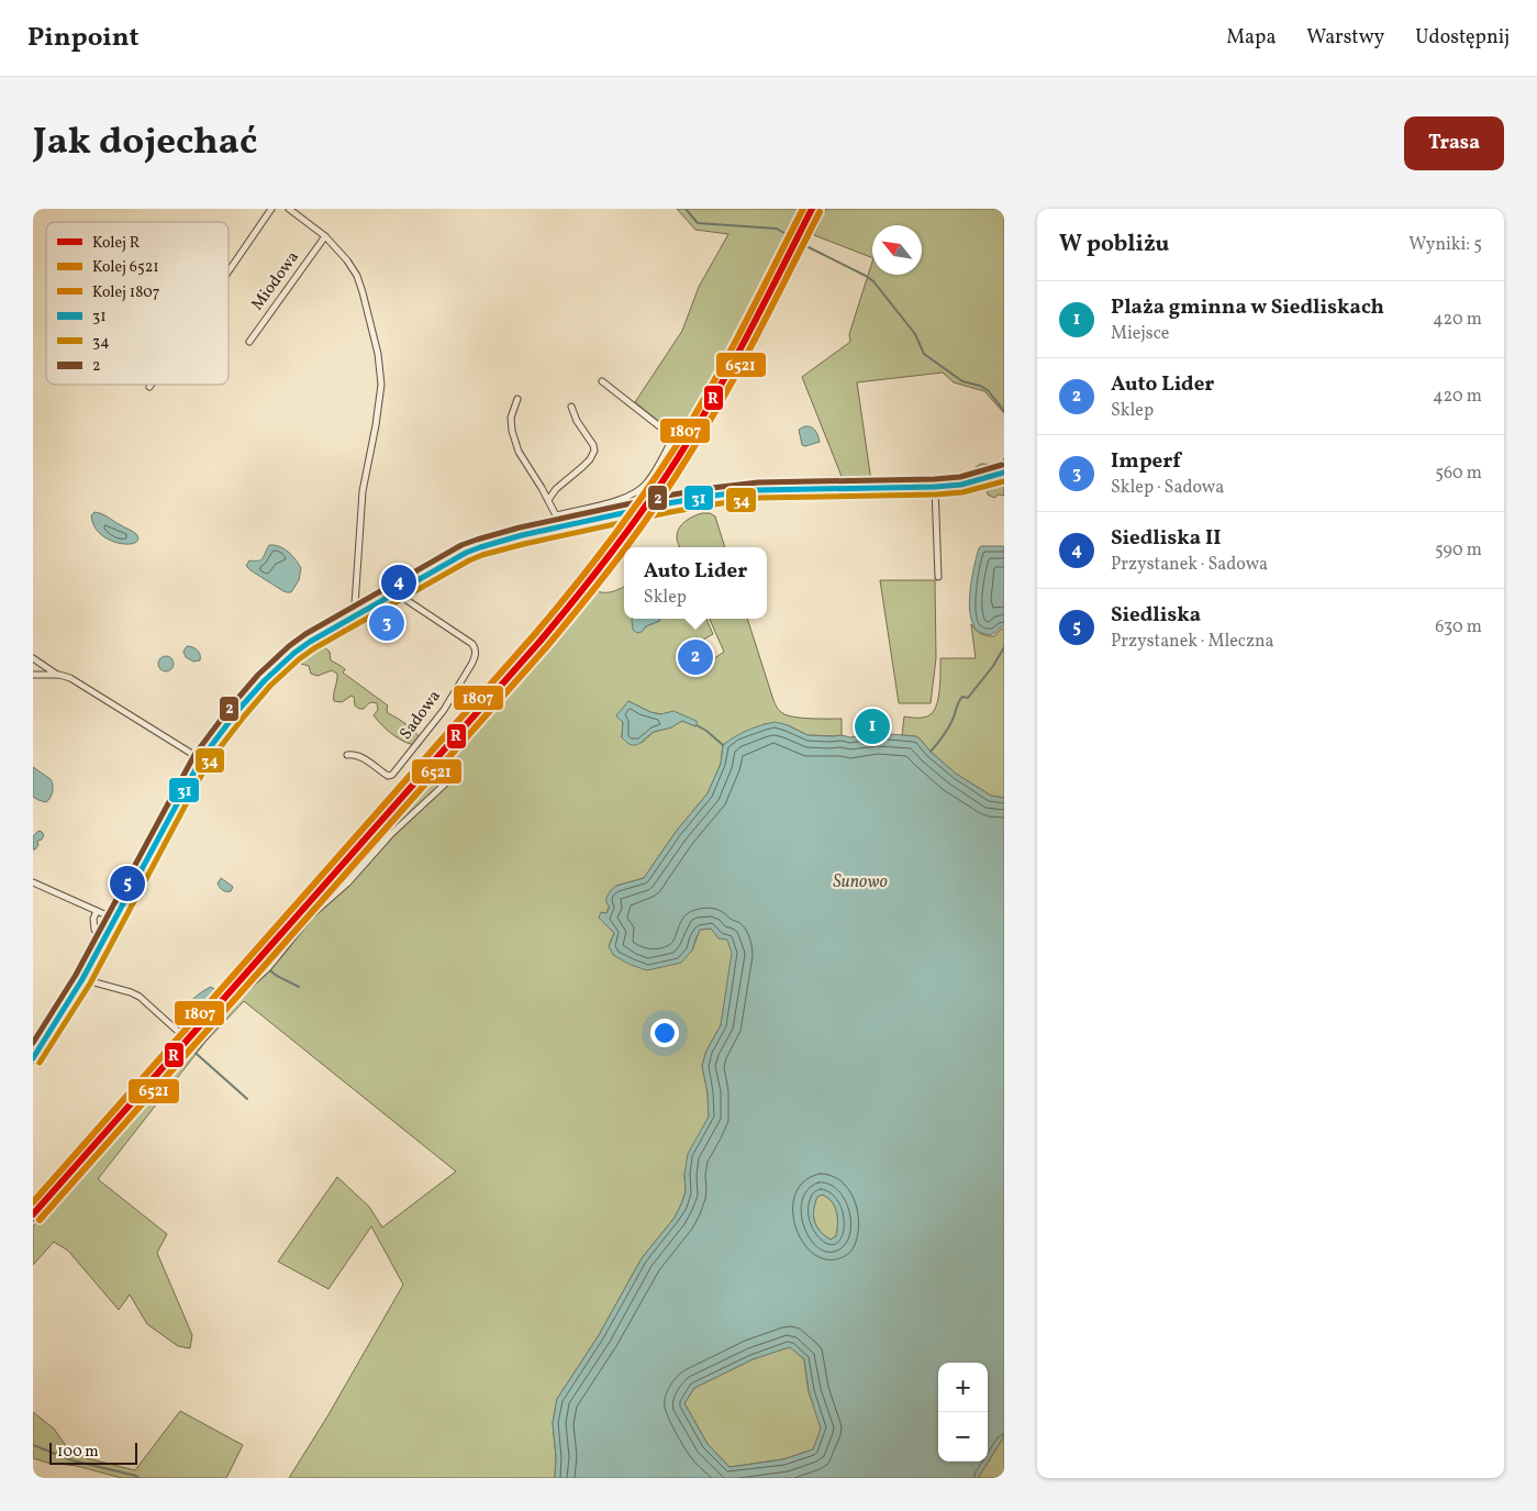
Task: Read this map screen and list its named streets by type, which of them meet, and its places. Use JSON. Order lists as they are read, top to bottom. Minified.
{"streets":{"street":["Miodowa","Sadowa"]},"water":["Sunowo"],"lines":["rail line R","rail line 1807","rail line 6521","transit line 2","transit line 31","transit line 34"],"legend":["Kolej R","Kolej 6521","Kolej 1807","31","34","2"],"scale_bar":"100 m","north":"top left","page":{"header":"Pinpoint","nav":["Mapa","Warstwy","Udostępnij"],"title":"Jak dojechać","buttons":"Trasa","heading":["W pobliżu","Wyniki: 5"],"list":[{"mark":"1","name":"Plaża gminna w Siedliskach","note":"Miejsce","value":"420 m"},{"mark":"2","name":"Auto Lider","note":"Sklep","value":"420 m"},{"mark":"3","name":"Imperf","note":"Sklep · Sadowa","value":"560 m"},{"mark":"4","name":"Siedliska II","note":"Przystanek · Sadowa","value":"590 m"},{"mark":"5","name":"Siedliska","note":"Przystanek · Mleczna","value":"630 m"}],"popup":["Auto Lider","Sklep"],"pins":["4","3","2","1","5"],"map_buttons":["+","−"],"scale":"100 m"}}
